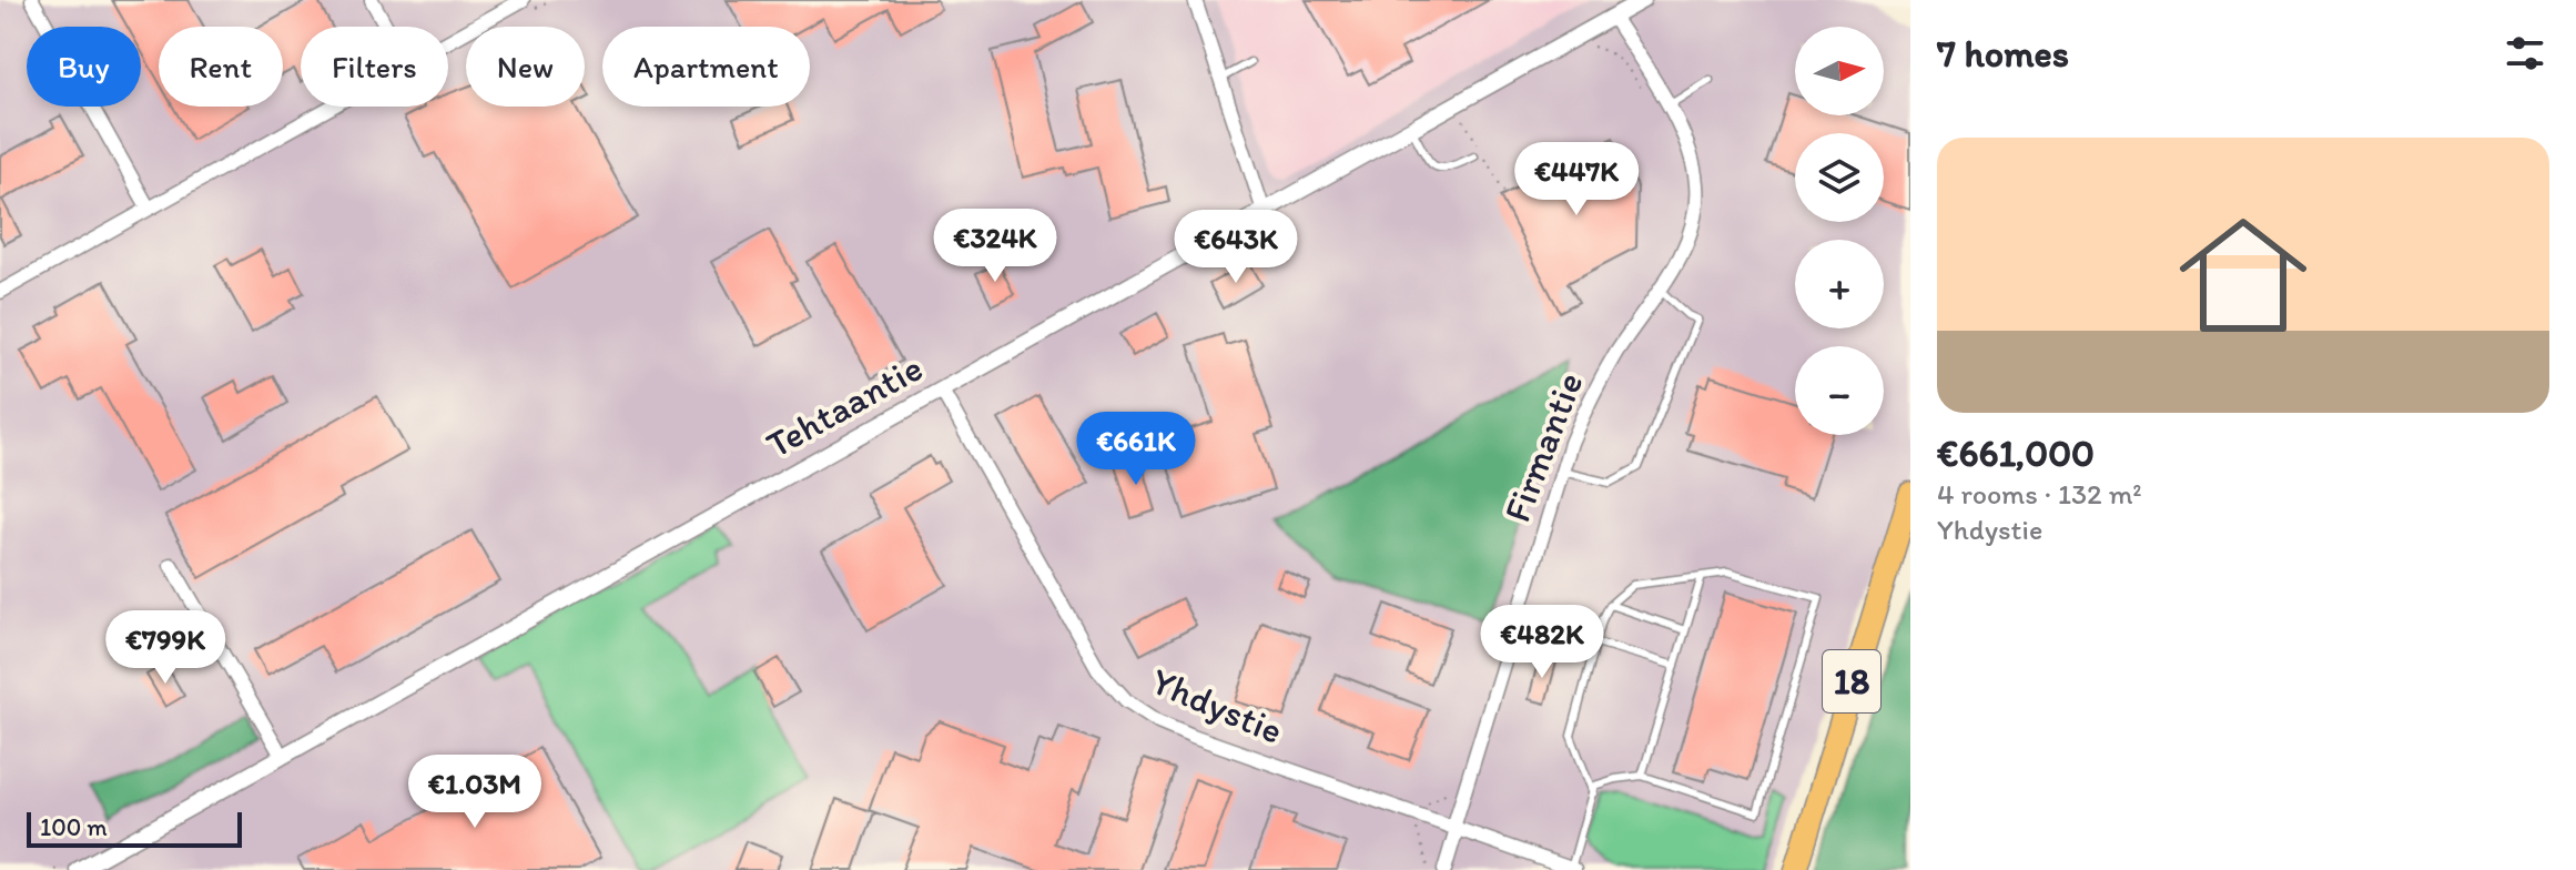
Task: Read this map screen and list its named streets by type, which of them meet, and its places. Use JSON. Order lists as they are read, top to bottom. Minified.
{"streets":{"highway":["18"],"street":["Tehtaantie","Firmantie","Yhdystie"]},"crossings":[["Tehtaantie","Firmantie"],["Tehtaantie","Yhdystie"],["Firmantie","Yhdystie"]],"scale_bar":"100 m","north":"right","page":{"heading":"7 homes","map_buttons":["+","−"],"chip":["Buy","Rent","Filters","New","Apartment"],"list":[{"name":"€661,000","note":"4 rooms · 132 m² · Yhdystie"}],"price":["€447K","€324K","€643K","€661K","€482K","€799K","€1.03M"],"scale":"100 m"}}
